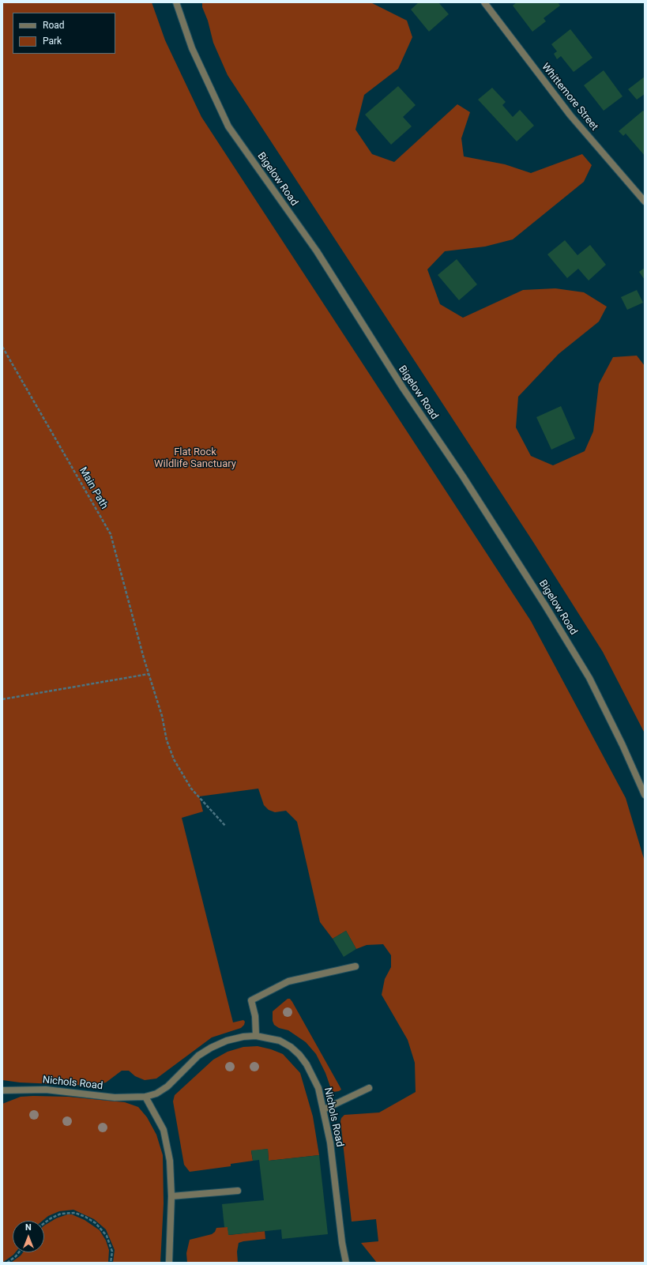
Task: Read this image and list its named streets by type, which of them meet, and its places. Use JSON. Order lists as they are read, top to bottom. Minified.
{"streets":{"street":["Whittemore Street","Bigelow Road","Nichols Road"],"path":["Main Path"]},"parks":["Flat Rock Wildlife Sanctuary"],"legend":["Road","Park"],"north":"top"}
